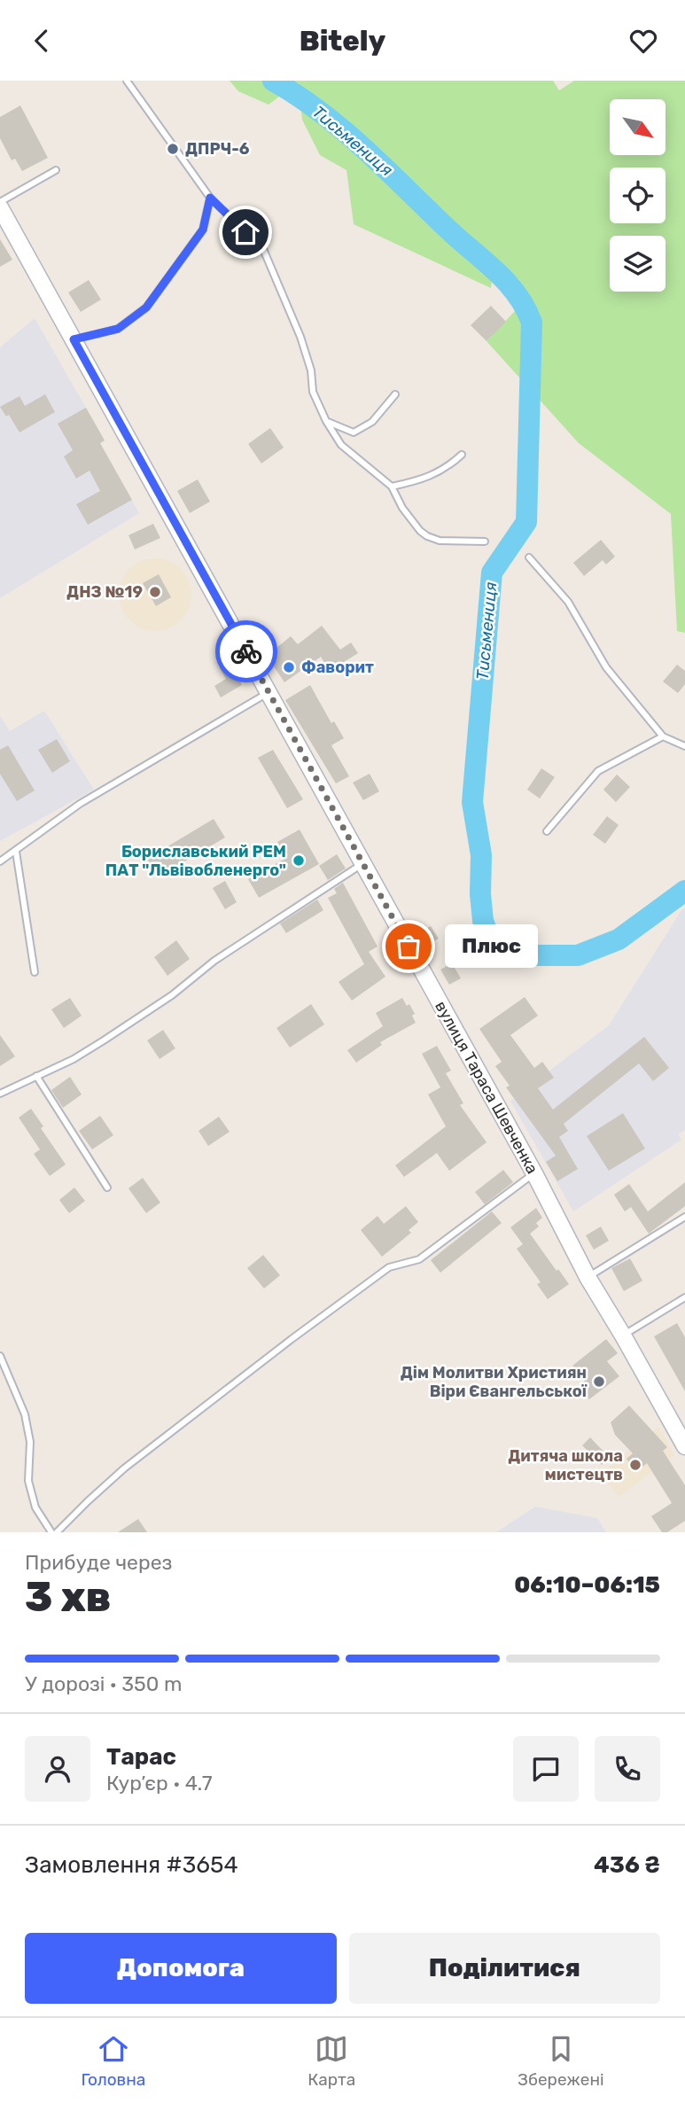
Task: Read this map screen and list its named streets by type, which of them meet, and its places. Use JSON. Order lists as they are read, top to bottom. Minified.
{"streets":{"main road":["вулиця Тараса Шевченка"]},"water":["Тисьмениця"],"places":["ДПРЧ-6","ДНЗ №19","Фаворит","Бориславський РЕМ ПАТ \"Львівобленерго\"","Плюс","Дім Молитви Християн Віри Євангельської","Дитяча школа мистецтв"],"north":"bottom right","page":{"header":"Bitely","bubble":"Плюс","heading":["3 хв","Прибуде через","06:10–06:15"],"panel":["Тарас","Кур’єр · 4.7","Замовлення #3654","436 ₴"],"bar":"У дорозі · 350 m","buttons":["Допомога","Поділитися"],"tabs":["Головна","Карта","Збережені"]}}
